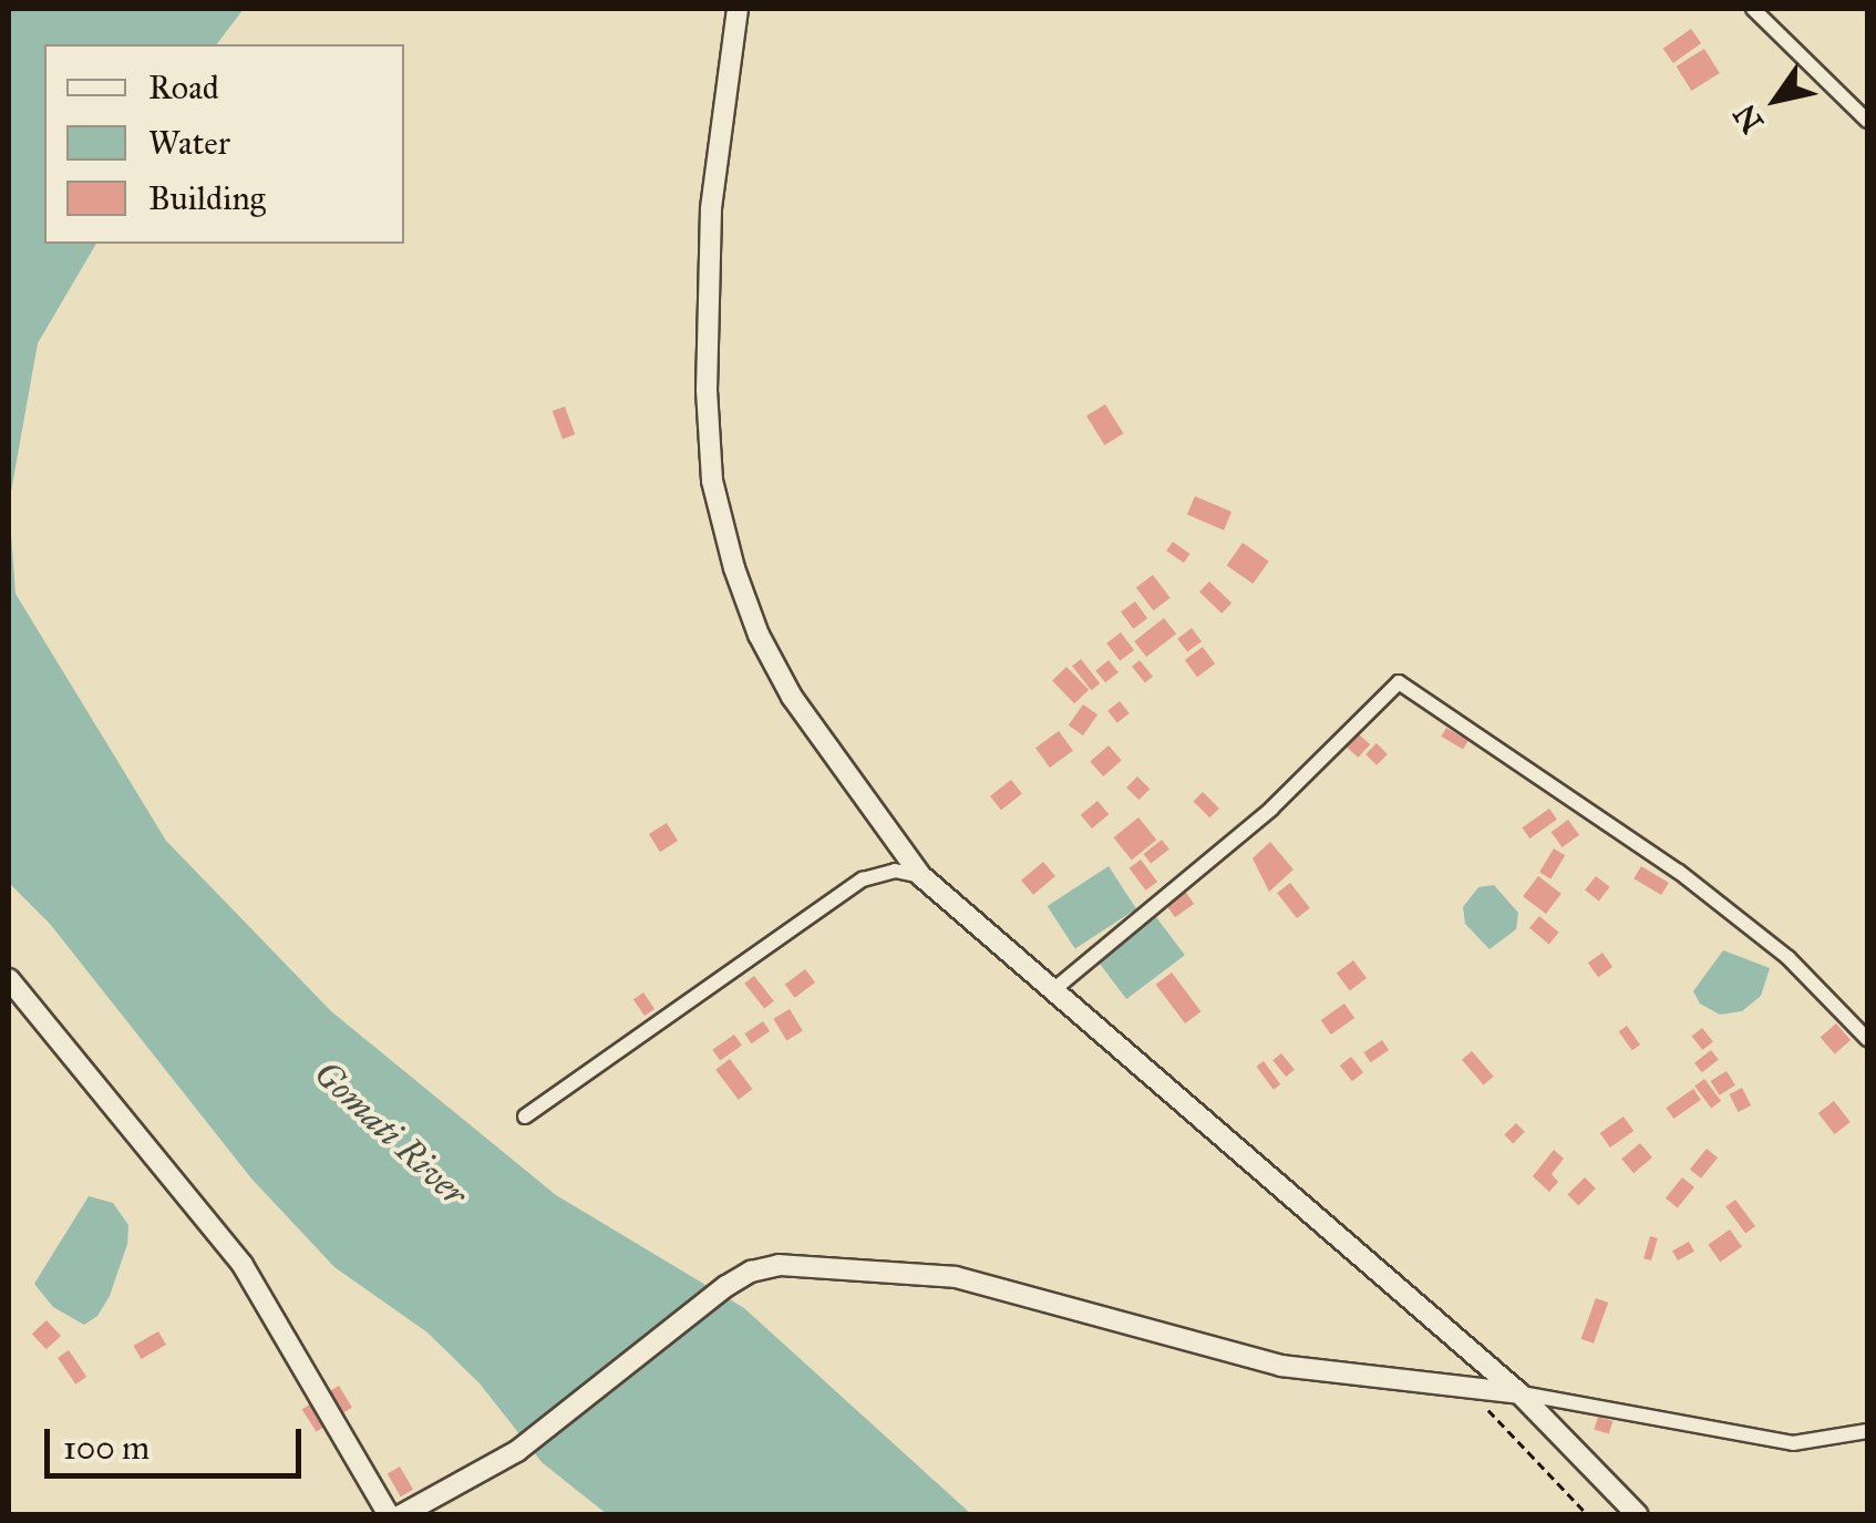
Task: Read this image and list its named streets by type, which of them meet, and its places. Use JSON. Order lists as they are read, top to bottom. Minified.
{"water":["Gomati River"],"legend":["Road","Water","Building"],"scale_bar":"100 m","north":"bottom left"}
